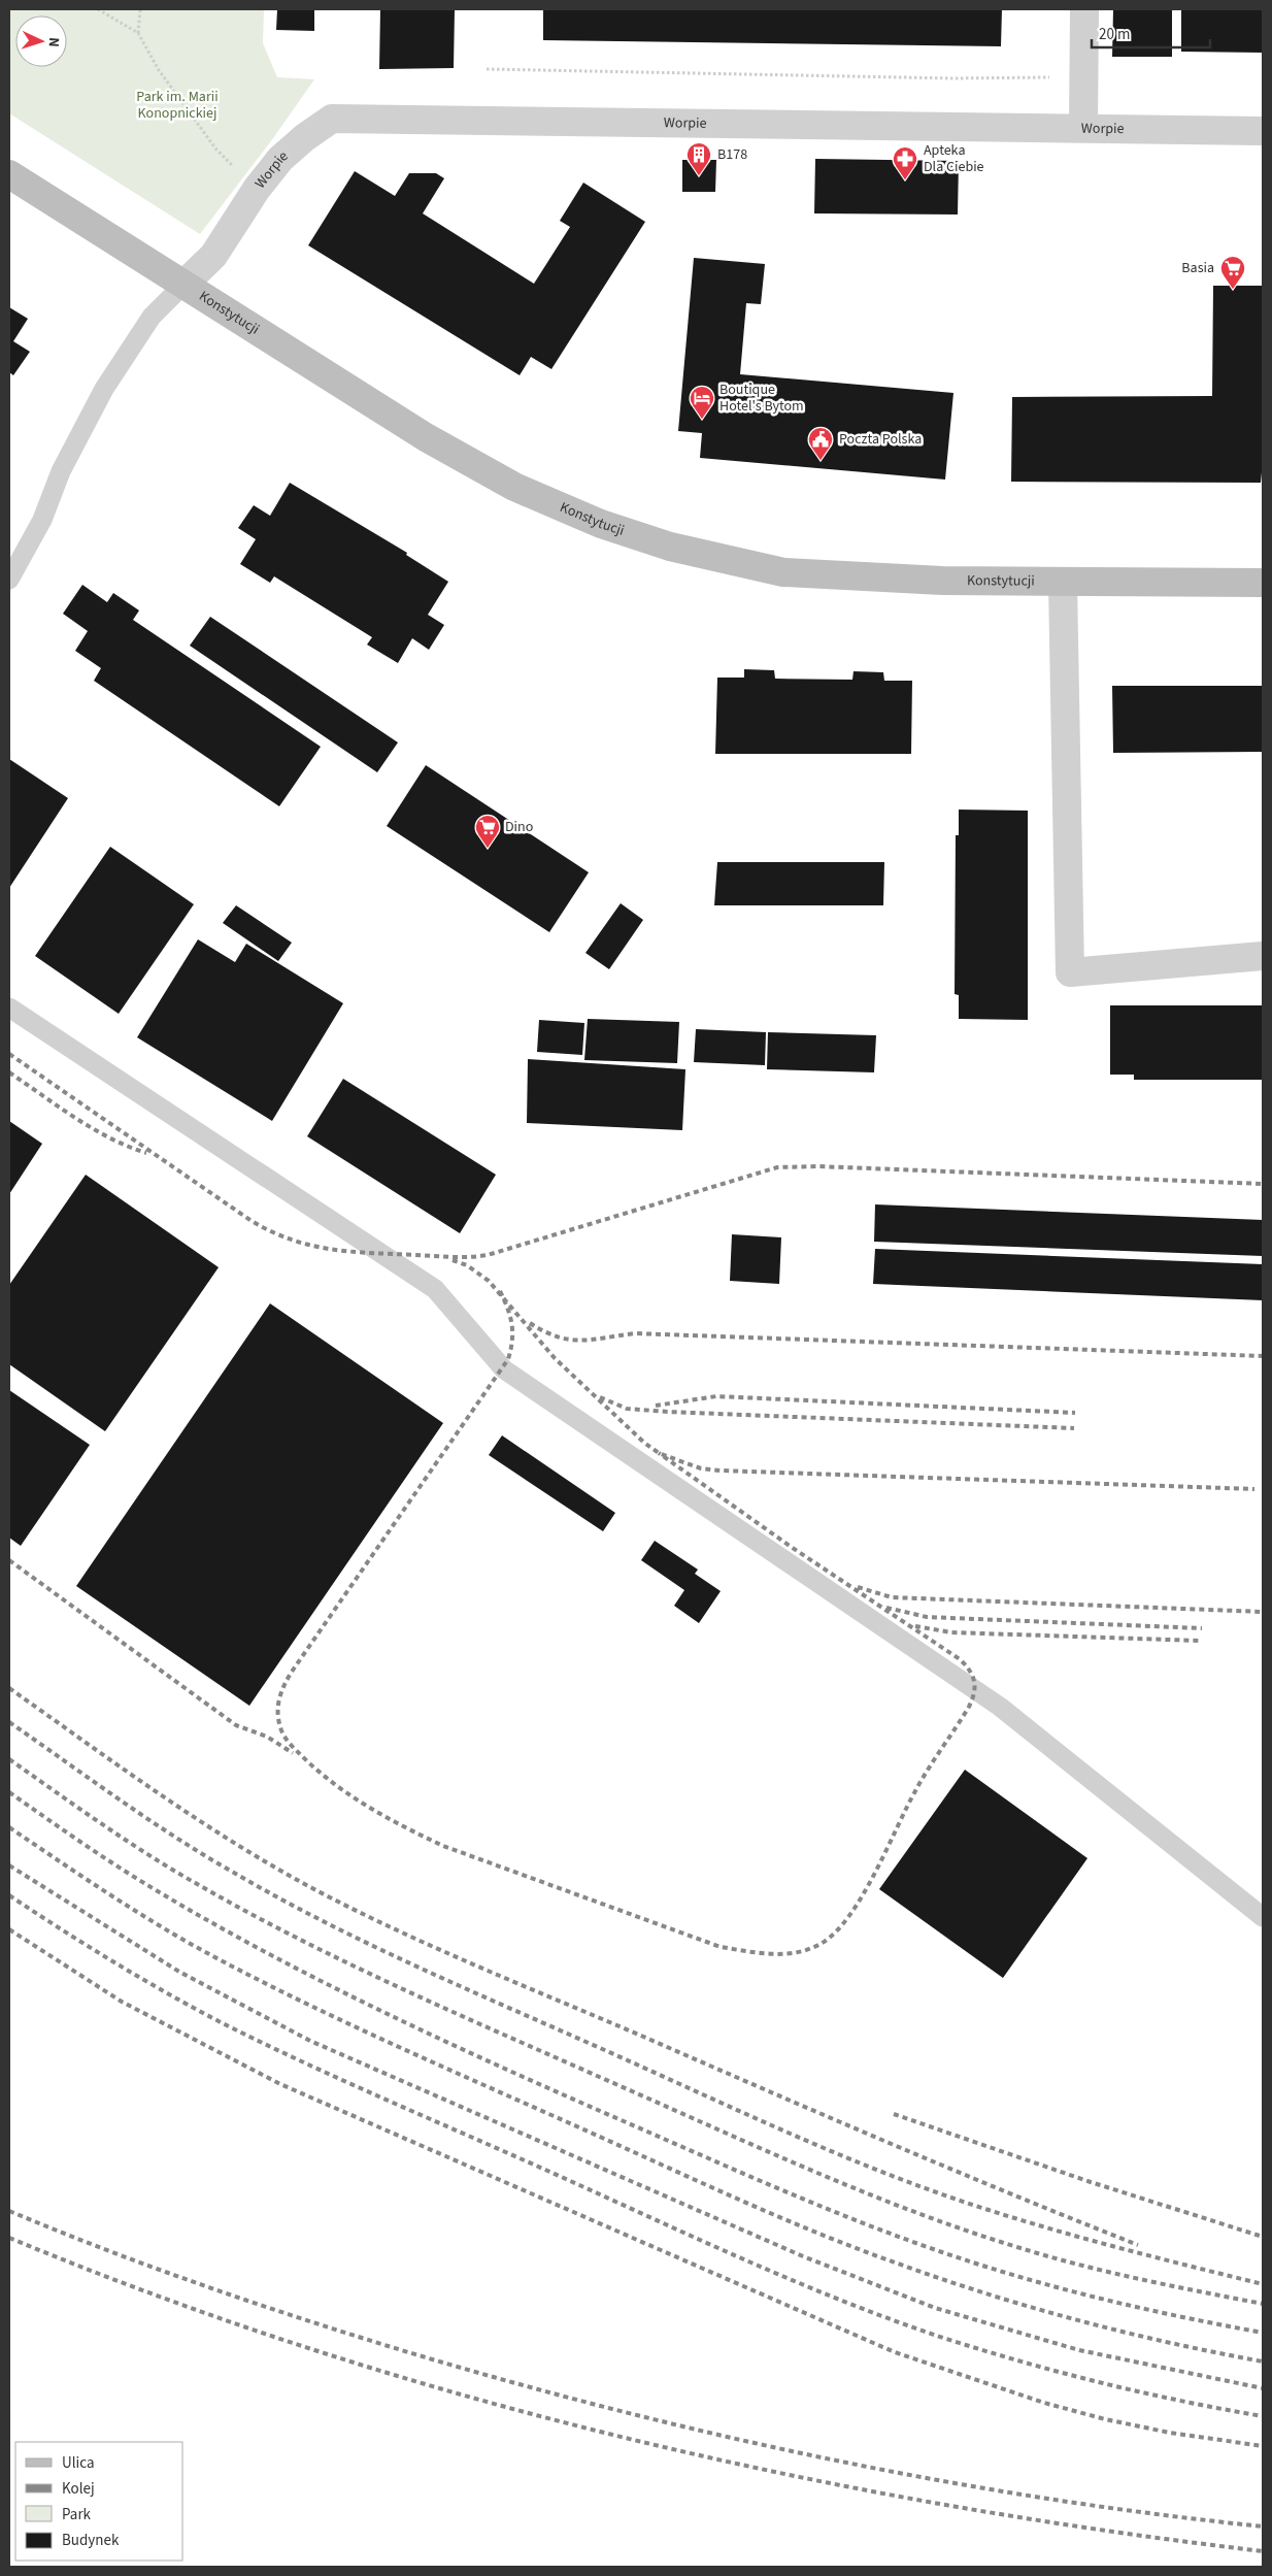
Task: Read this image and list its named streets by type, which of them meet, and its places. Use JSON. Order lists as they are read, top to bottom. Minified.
{"streets":{"street":["Worpie","Konstytucji"]},"crossings":[["Worpie","Konstytucji"]],"parks":["Park im. Marii Konopnickiej"],"places":{"building":["B178"],"pharmacy":["Apteka Dla Ciebie"],"supermarket":["Basia","Dino"],"hotel":["Boutique Hotel's Bytom"],"public building":["Poczta Polska"]},"legend":["Ulica","Kolej","Park","Budynek"],"scale_bar":"20 m","north":"right"}
